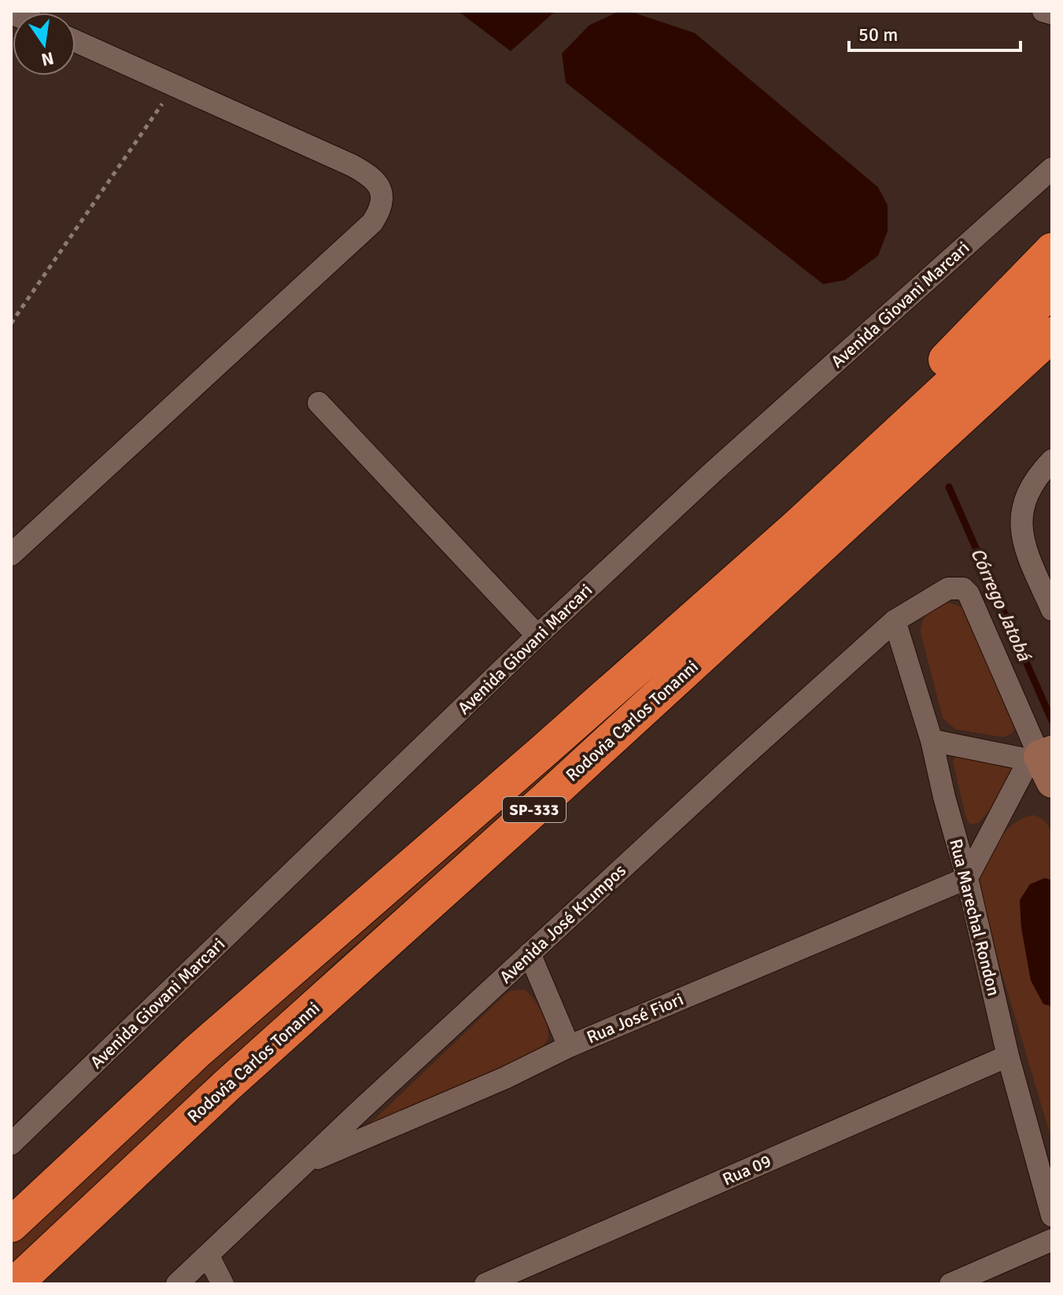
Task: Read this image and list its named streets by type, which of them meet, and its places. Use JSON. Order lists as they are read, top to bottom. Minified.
{"streets":{"highway":["Rodovia Carlos Tonanni","SP-333"],"street":["Avenida Giovani Marcari","Rua Marechal Rondon","Avenida José Krumpos","Rua José Fiori","Rua 09"]},"crossings":[["Rua Marechal Rondon","Avenida José Krumpos"],["Rua Marechal Rondon","Rua José Fiori"],["Rua Marechal Rondon","Rua 09"],["Avenida José Krumpos","Rua José Fiori"]],"water":["Córrego Jatobá"],"scale_bar":"50 m","north":"bottom"}
